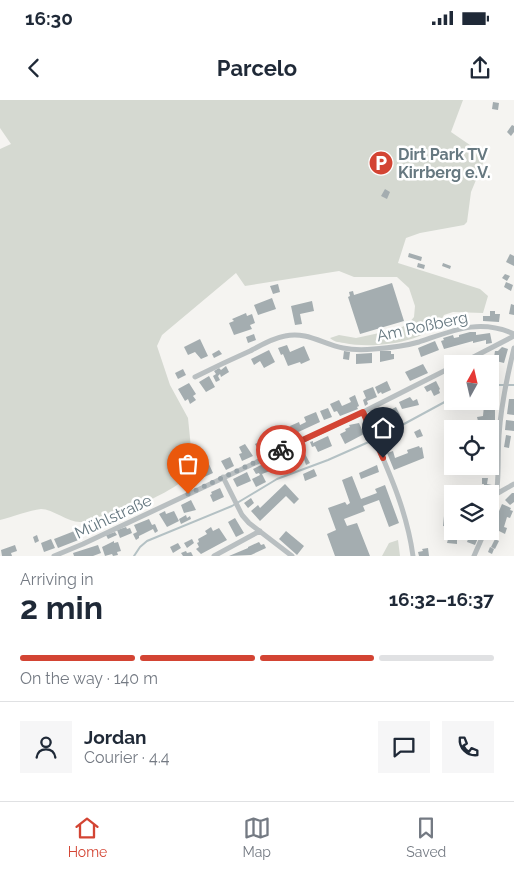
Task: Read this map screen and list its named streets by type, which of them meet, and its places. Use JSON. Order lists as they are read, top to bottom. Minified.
{"streets":{"street":["Am Roßberg","Mühlstraße"]},"places":{"parking":["Dirt Park TV Kirrberg e.V."]},"north":"top","page":{"status":"16:30","header":"Parcelo","heading":["2 min","Arriving in","16:32–16:37"],"panel":["Jordan","Courier · 4.4"],"bar":"On the way · 140 m","tabs":["Home","Map","Saved"]}}
